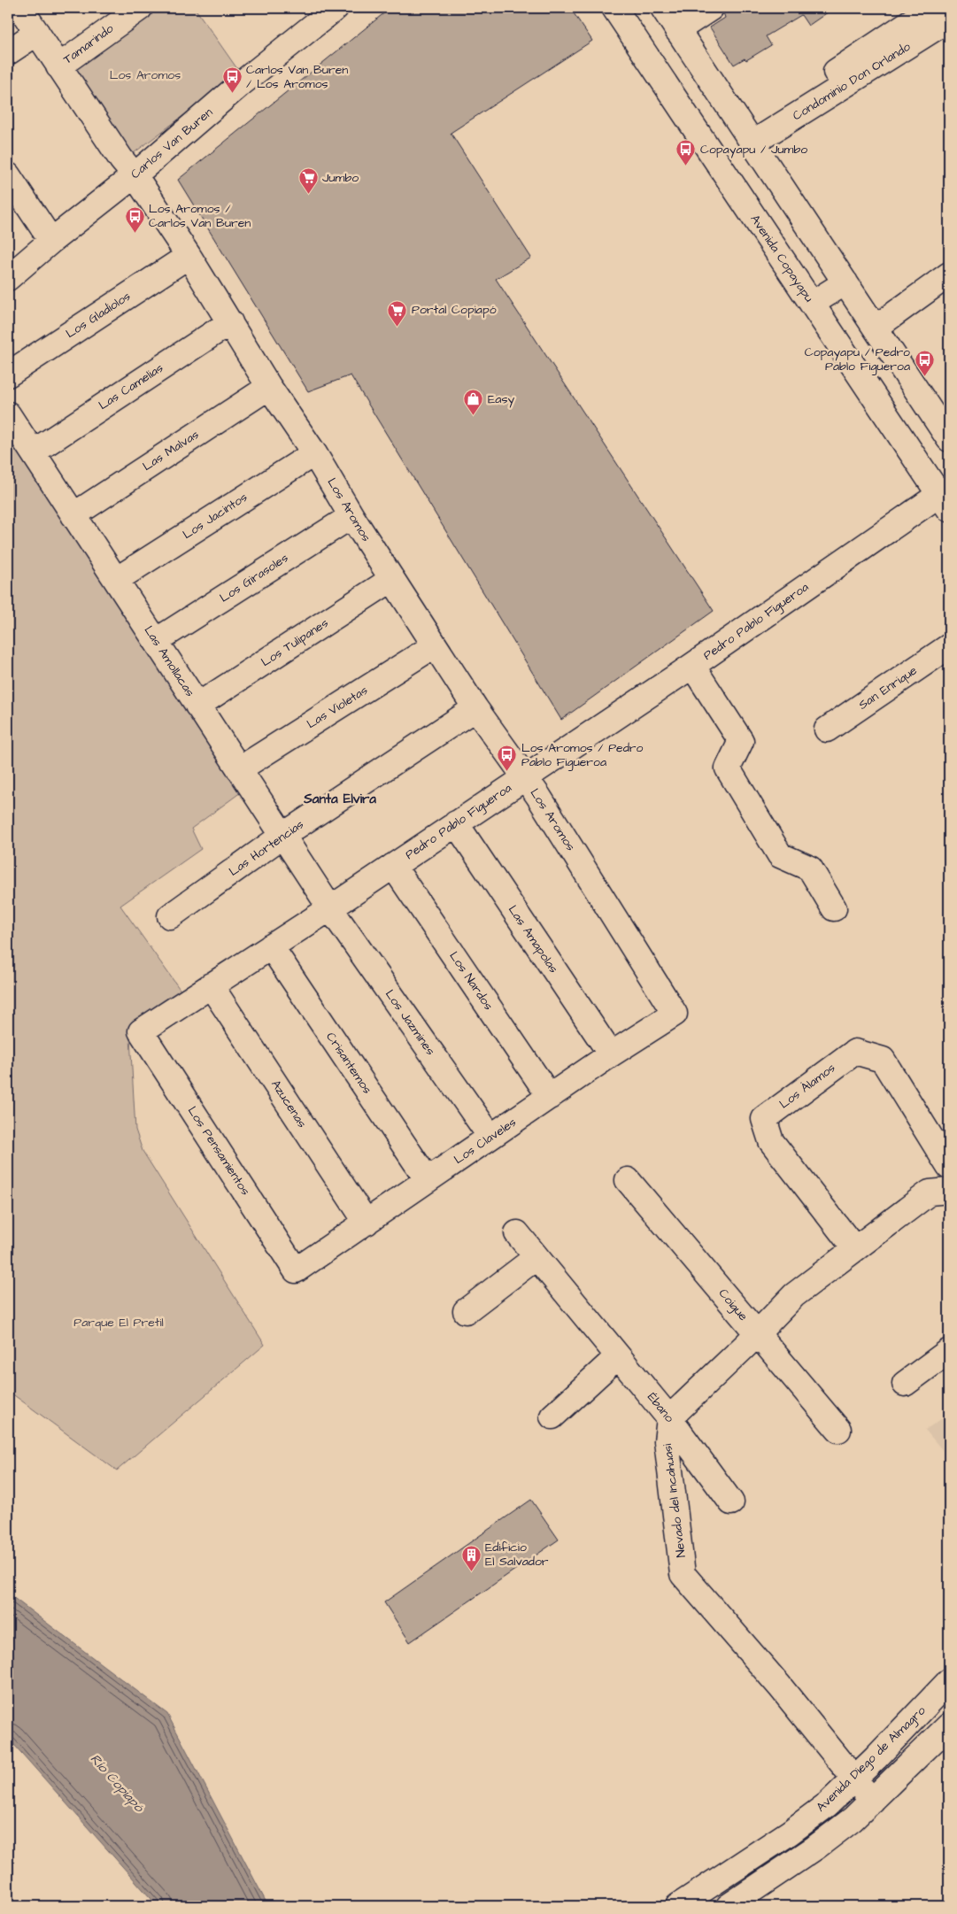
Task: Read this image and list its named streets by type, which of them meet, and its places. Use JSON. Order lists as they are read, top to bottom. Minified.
{"streets":{"main road":["Tamarindo","Condominio Don Orlando","Carlos Van Buren","Avenida Copayapu","Los Gladiolos","Las Camelias","Las Malvas","Los Aromos","Los Jacintos","Los Girasoles","Pedro Pablo Figueroa","Los Tulipanes","Las Amollacas","San Enrique","Las Violetas","Las Hortencias","Las Amapolas","Los Nardos","Los Jazmines","Crisantemos","Los Álamos","Azucenas","Los Claveles","Los Pensamientos","Coigue","Ébano","Nevado del Incahuasi","Avenida Diego de Almagro"]},"crossings":[["Tamarindo","Los Aromos"],["Carlos Van Buren","Los Aromos"],["Avenida Copayapu","Pedro Pablo Figueroa"],["Los Gladiolos","Los Aromos"],["Las Camelias","Los Aromos"],["Las Camelias","Las Amollacas"],["Las Malvas","Los Aromos"],["Las Malvas","Las Amollacas"],["Los Aromos","Los Jacintos"],["Los Aromos","Los Girasoles"],["Los Aromos","Pedro Pablo Figueroa"],["Los Aromos","Los Tulipanes"],["Los Aromos","Las Violetas"],["Los Aromos","Las Hortencias"],["Los Aromos","Los Claveles"],["Los Jacintos","Las Amollacas"],["Los Girasoles","Las Amollacas"],["Pedro Pablo Figueroa","Las Amollacas"],["Pedro Pablo Figueroa","Las Amapolas"],["Pedro Pablo Figueroa","Los Nardos"],["Pedro Pablo Figueroa","Los Jazmines"],["Pedro Pablo Figueroa","Crisantemos"],["Pedro Pablo Figueroa","Azucenas"],["Pedro Pablo Figueroa","Los Pensamientos"],["Los Tulipanes","Las Amollacas"],["Las Amollacas","Las Violetas"],["Las Amollacas","Las Hortencias"],["Las Amollacas","Los Jazmines"],["Las Amapolas","Los Claveles"],["Los Nardos","Los Claveles"],["Los Jazmines","Los Claveles"],["Crisantemos","Los Claveles"],["Azucenas","Los Claveles"],["Los Claveles","Los Pensamientos"],["Ébano","Nevado del Incahuasi"],["Nevado del Incahuasi","Avenida Diego de Almagro"]],"districts":["Santa Elvira"],"water":["Río Copiapó"],"parks":["Los Aromos","Parque El Pretil"],"places":{"bus stop":["Carlos Van Buren / Los Aromos","Copayapu / Jumbo","Los Aromos / Carlos Van Buren","Copayapu / Pedro Pablo Figueroa","Los Aromos / Pedro Pablo Figueroa"],"supermarket":["Jumbo","Portal Copiapó"],"shop":["Easy"],"building":["Edificio El Salvador"]}}
